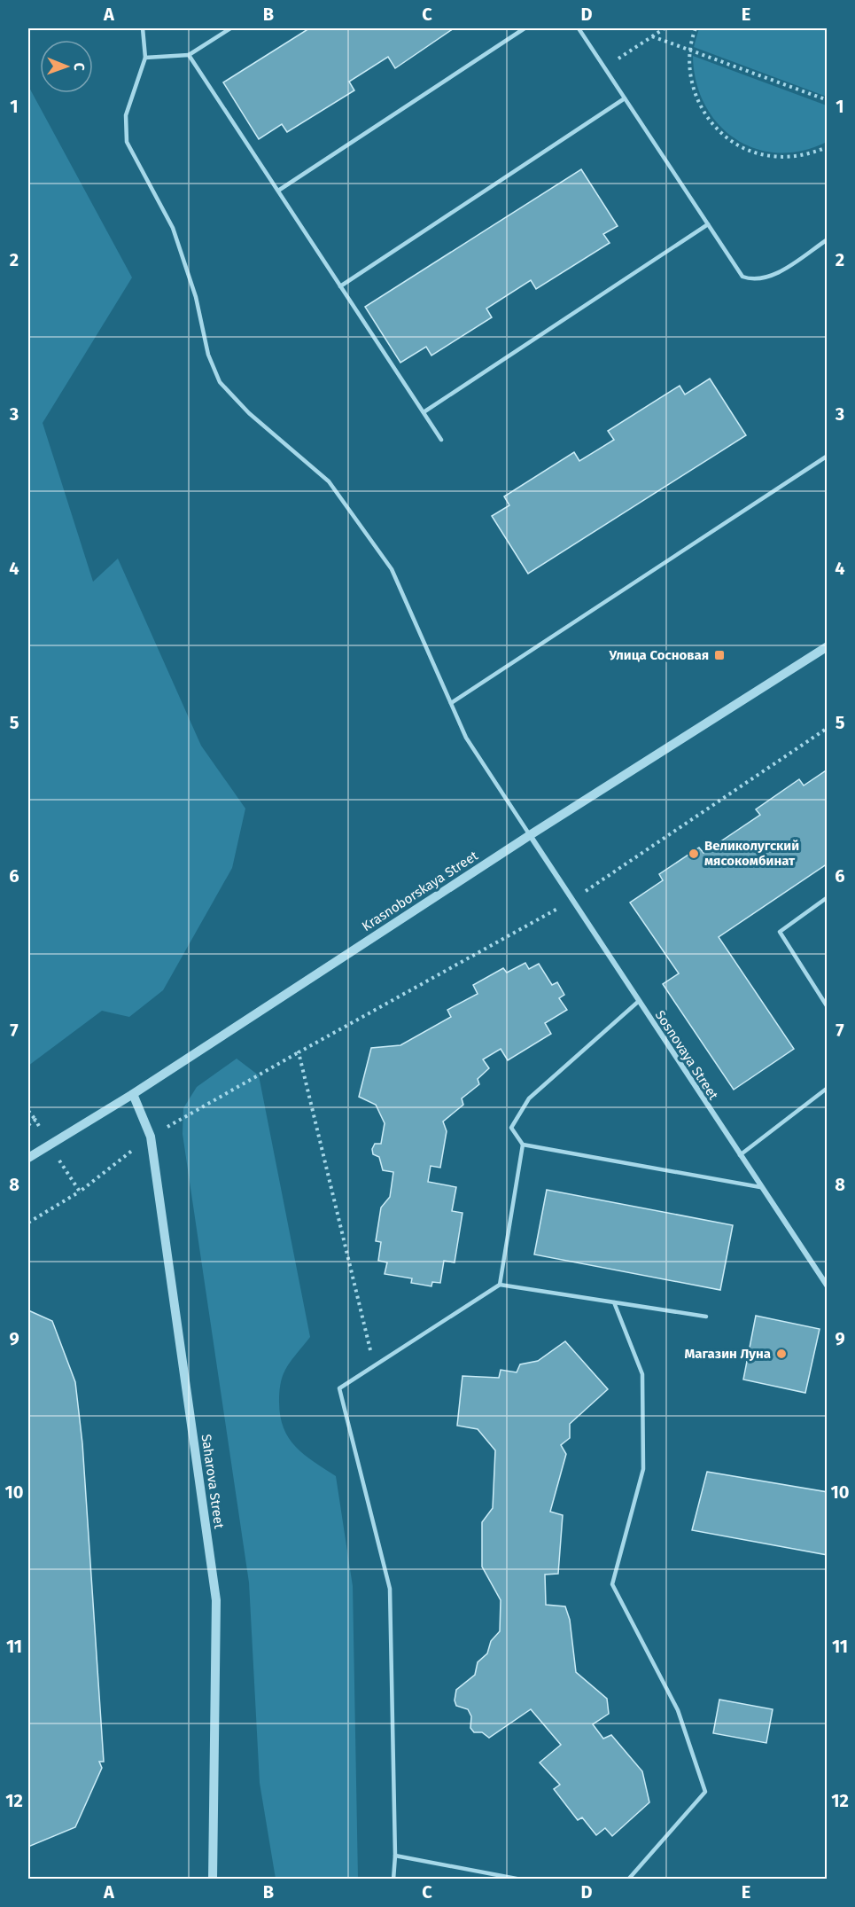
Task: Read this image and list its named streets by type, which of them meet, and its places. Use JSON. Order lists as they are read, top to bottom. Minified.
{"streets":{"street":["Krasnoborskaya Street","Sosnovaya Street","Saharova Street"]},"crossings":[["Krasnoborskaya Street","Sosnovaya Street"],["Krasnoborskaya Street","Saharova Street"]],"places":{"transit":["Улица Сосновая"],"other":["Великолугский мясокомбинат","Магазин Луна"]},"north":"right","grid":{"columns":["A","B","C","D","E"],"rows":["1","2","3","4","5","6","7","8","9","10","11","12"]}}
